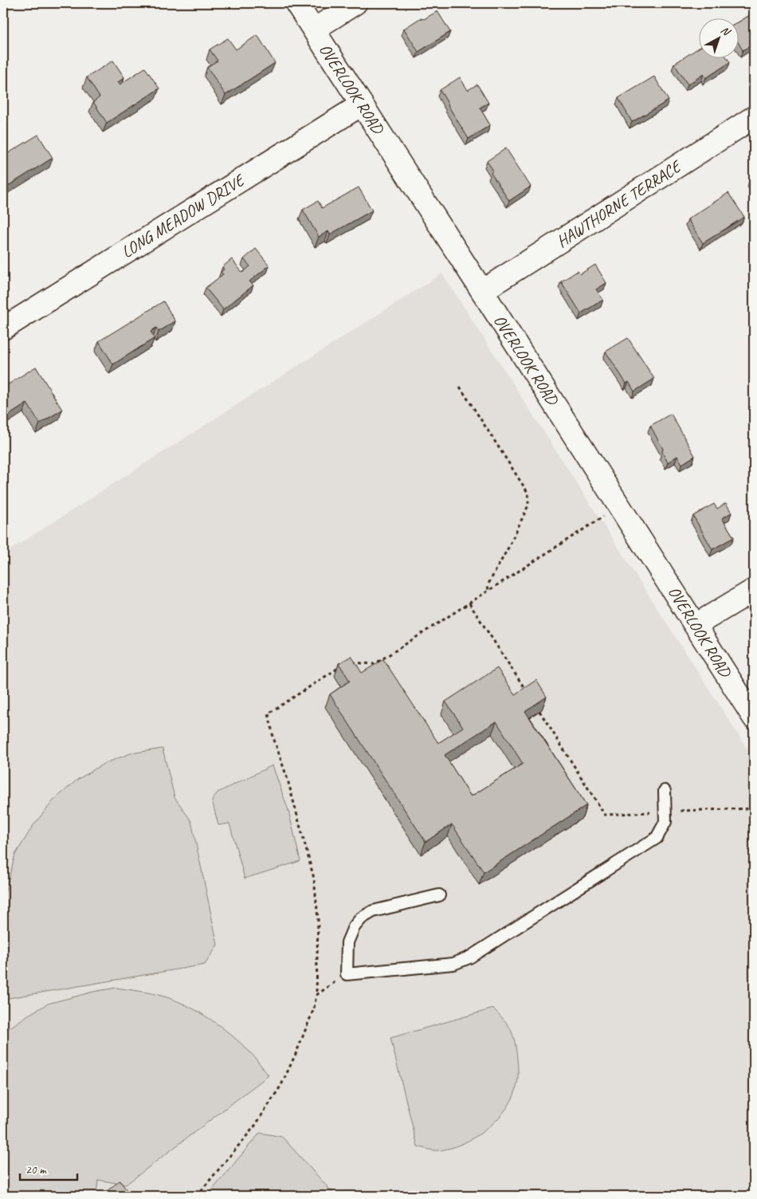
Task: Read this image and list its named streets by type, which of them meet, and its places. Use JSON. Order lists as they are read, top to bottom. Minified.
{"streets":{"street":["OVERLOOK ROAD","HAWTHORNE TERRACE","LONG MEADOW DRIVE"]},"crossings":[["OVERLOOK ROAD","HAWTHORNE TERRACE"],["OVERLOOK ROAD","LONG MEADOW DRIVE"]],"scale_bar":"20 m","north":"top right"}
